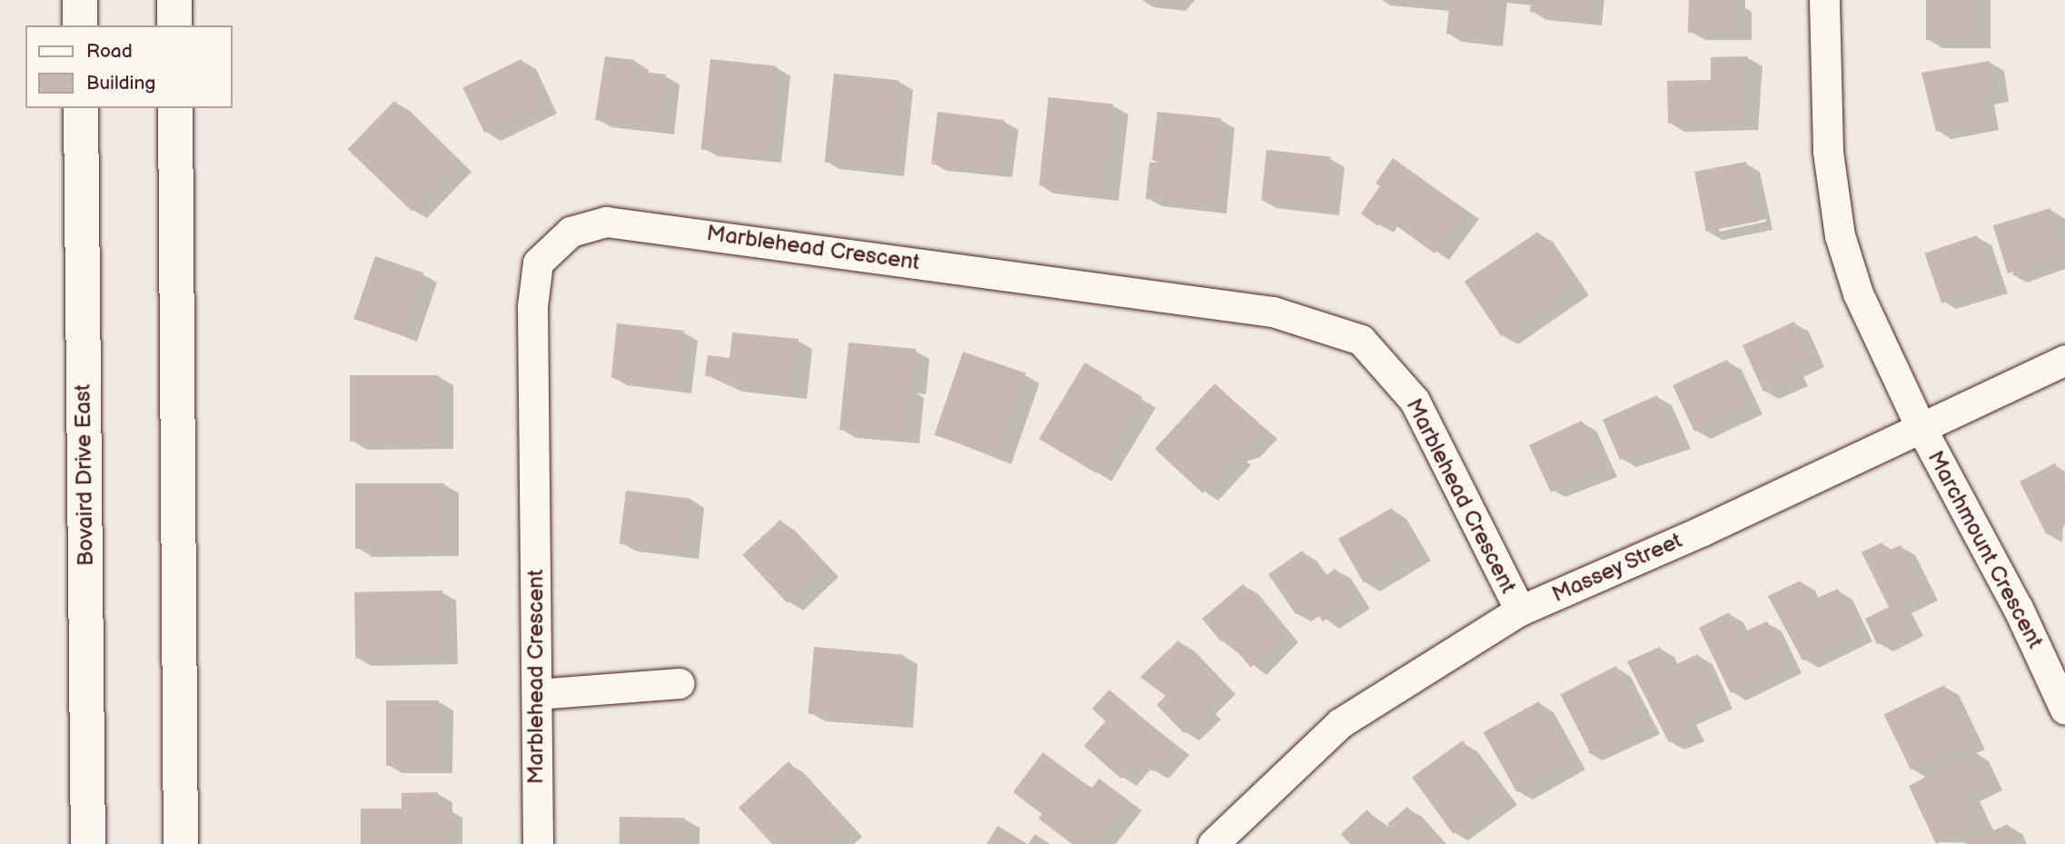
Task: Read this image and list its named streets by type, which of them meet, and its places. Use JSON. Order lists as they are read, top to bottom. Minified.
{"streets":{"main road":["Bovaird Drive East"],"street":["Marblehead Crescent","Marchmount Crescent","Massey Street"]},"crossings":[["Marblehead Crescent","Massey Street"],["Marchmount Crescent","Massey Street"]],"legend":["Road","Building"]}
